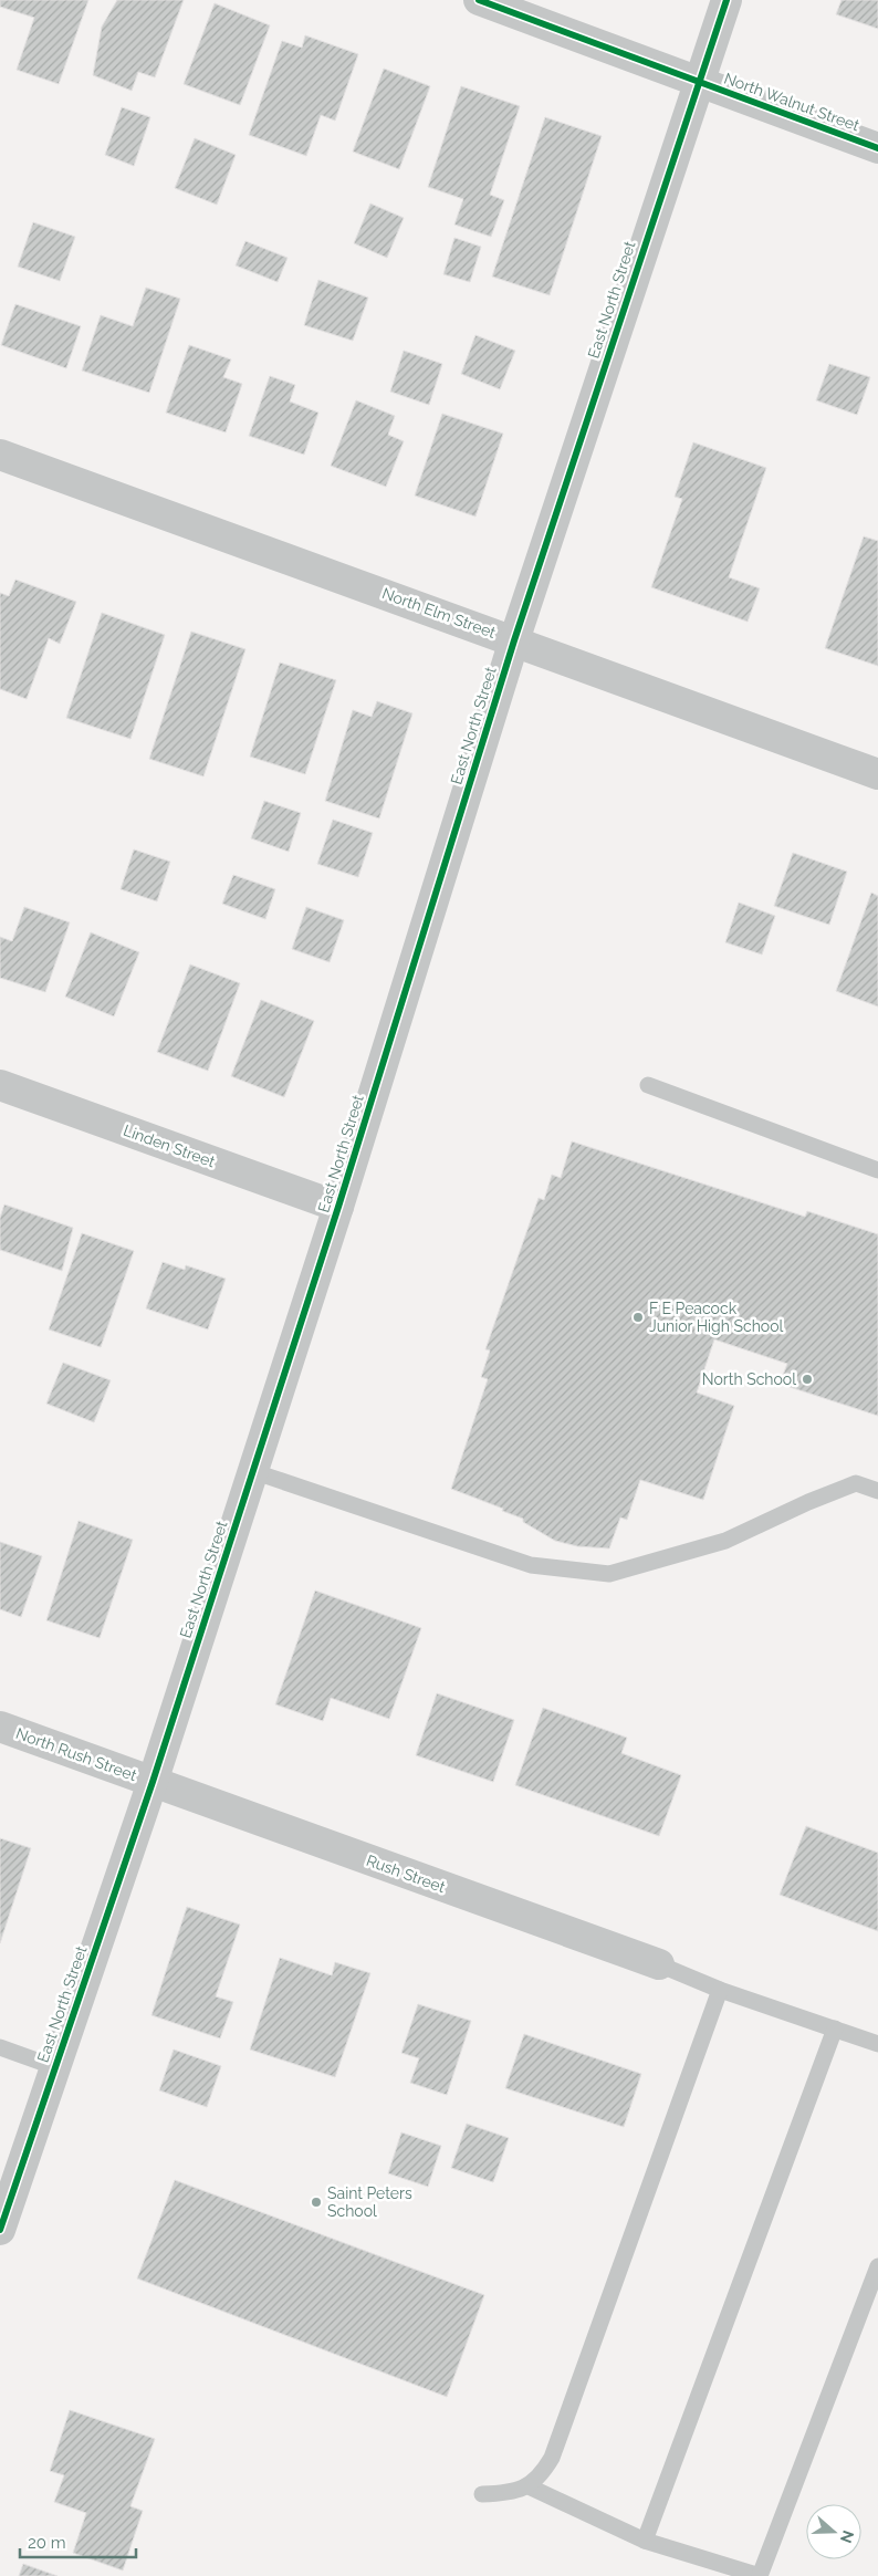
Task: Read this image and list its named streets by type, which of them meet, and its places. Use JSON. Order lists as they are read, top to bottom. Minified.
{"streets":{"street":["North Walnut Street","East North Street","North Elm Street","Linden Street","North Rush Street","Rush Street"]},"crossings":[["North Walnut Street","East North Street"],["East North Street","North Elm Street"],["East North Street","Linden Street"],["East North Street","North Rush Street"],["East North Street","Rush Street"],["North Rush Street","Rush Street"]],"places":["F E Peacock Junior High School","North School","Saint Peters School"],"scale_bar":"20 m","north":"right"}
